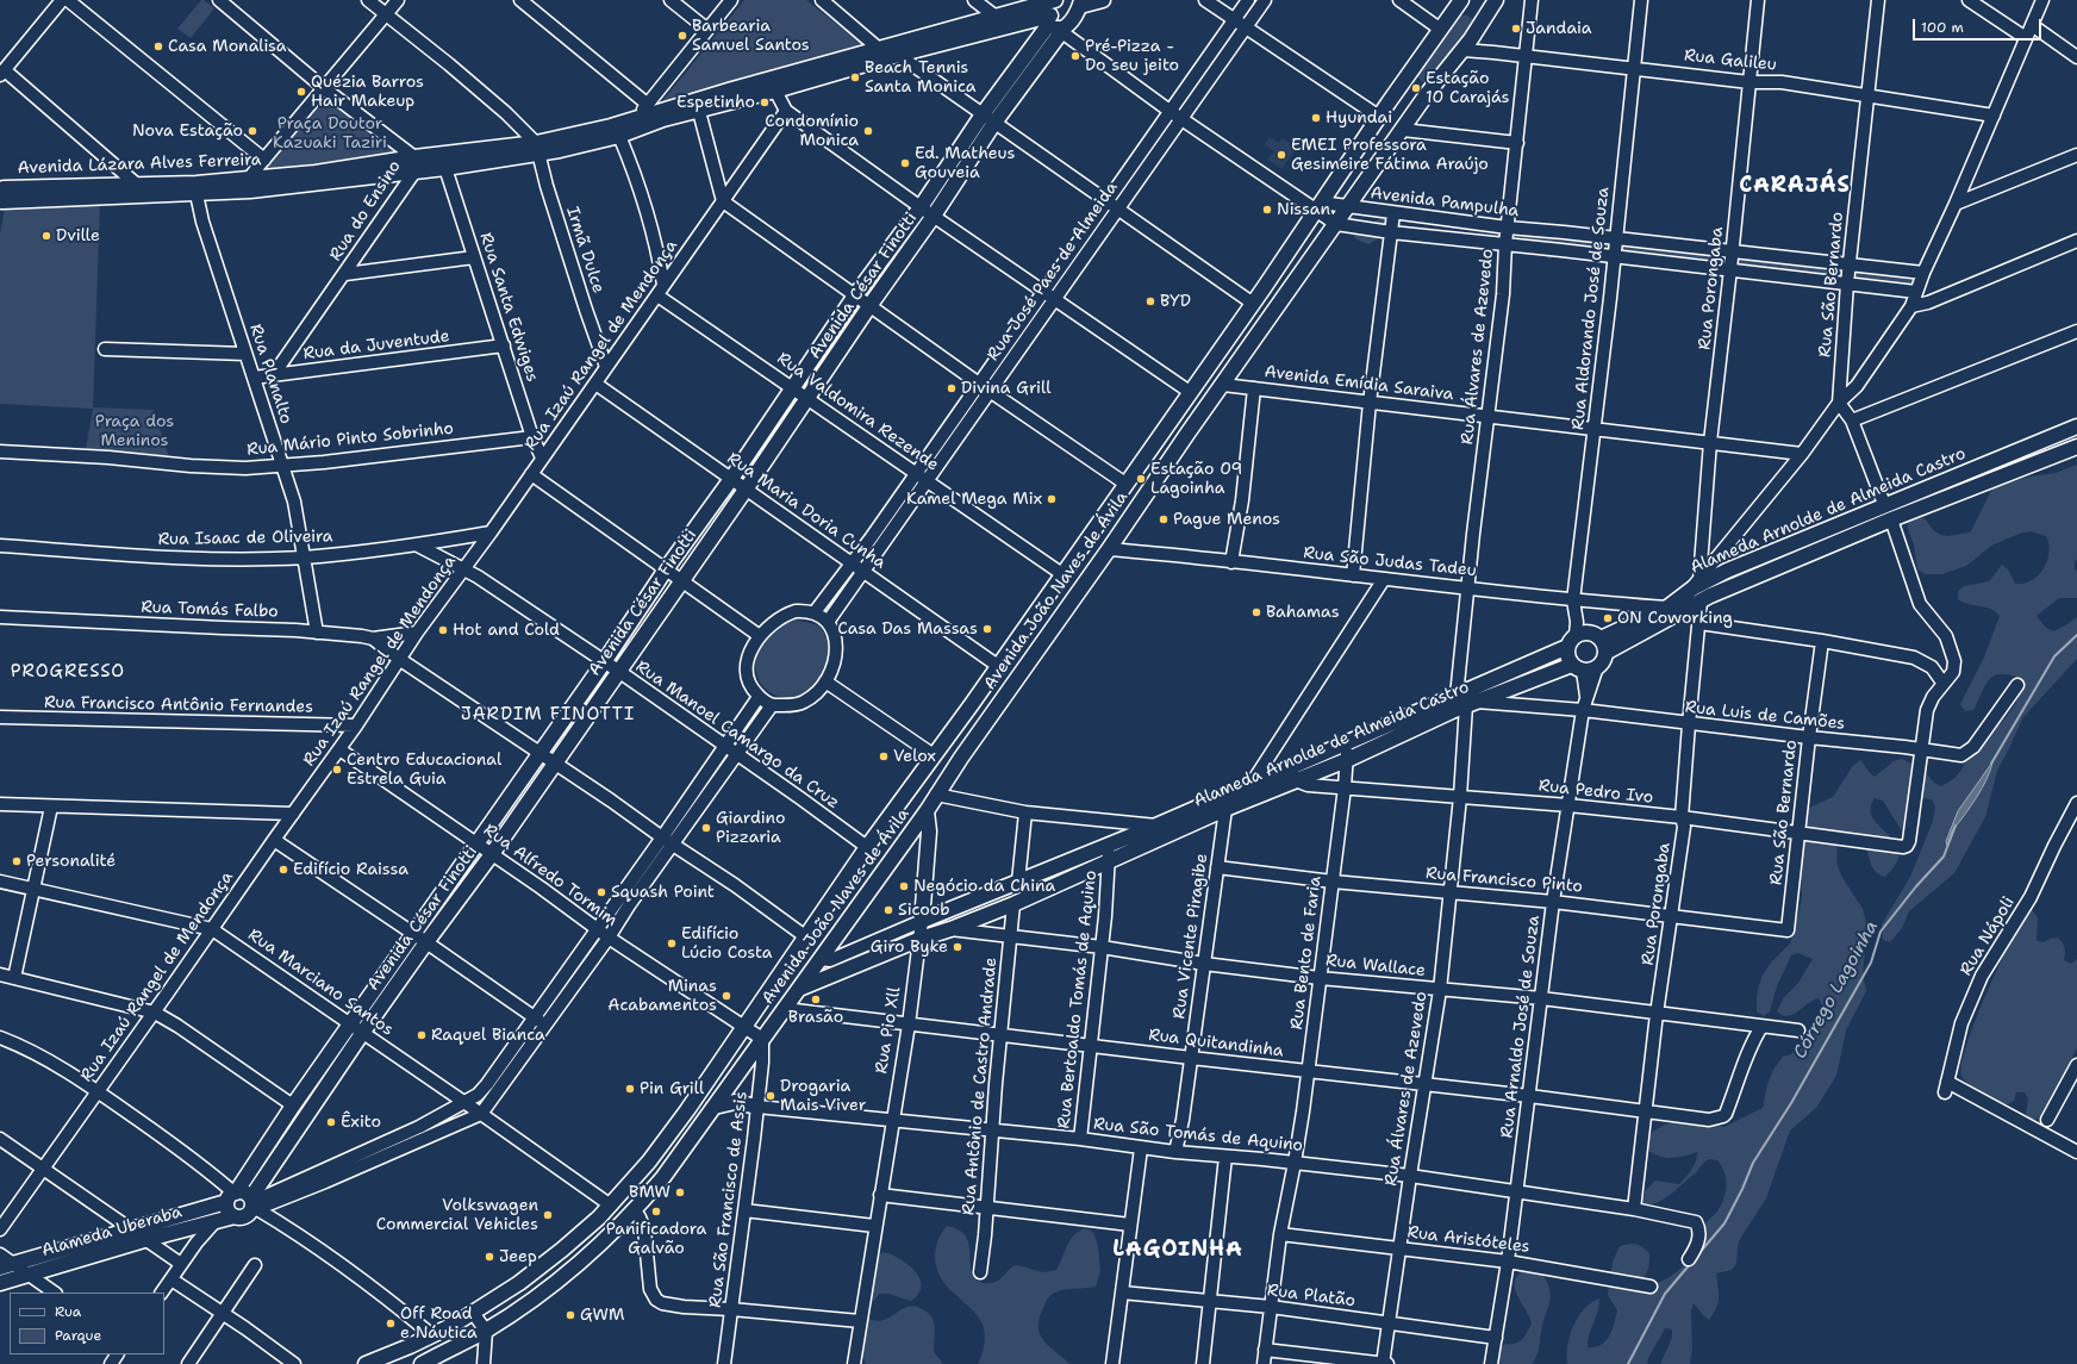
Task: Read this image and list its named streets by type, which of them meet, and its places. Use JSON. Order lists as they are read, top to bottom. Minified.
{"streets":{"main road":["Avenida Lázara Alves Ferreira","Avenida César Finotti","Alameda Arnolde de Almeida Castro","Avenida João Naves de Ávila","Rua Pio Xll","Alameda Uberaba"],"street":["Rua Galileu","Avenida Pampulha","Rua do Ensino","Irmã Dulce","Rua José Paes de Almeida","Rua São Bernardo","Rua Porongaba","Rua Santa Edwiges","Rua Aldorando José de Souza","Rua da Juventude","Rua Izaú Rangel de Mendonça","Rua Álvares de Azevedo","Rua Planalto","Avenida Emídia Saraiva","Rua Valdomira Rezende","Rua Mário Pinto Sobrinho","Rua Maria Doria Cunha","Rua Isaac de Oliveira","Rua São Judas Tadeu","Rua Tomás Falbo","Rua Francisco Antônio Fernandes","Rua Luis de Camões","Rua Manoel Camargo da Cruz","Rua Pedro Ivo","Rua Alfredo Tormim","Rua Francisco Pinto","Rua Vicente Piragibe","Rua Nápoli","Rua Bento de Faria","Rua Wallace","Rua Marciano Santos","Rua Bertoaldo Tomás de Aquino","Rua Arnaldo José de Souza","Rua Quitandinha","Rua Antônio de Castro Andrade","Rua São Tomás de Aquino","Rua São Francisco de Assis","Rua Aristóteles","Rua Platão"]},"crossings":[["Rua Galileu","Rua São Bernardo"],["Rua Galileu","Rua Porongaba"],["Rua Galileu","Rua Aldorando José de Souza"],["Rua Galileu","Rua Álvares de Azevedo"],["Rua Galileu","Avenida João Naves de Ávila"],["Avenida Lázara Alves Ferreira","Rua do Ensino"],["Avenida Lázara Alves Ferreira","Irmã Dulce"],["Avenida Lázara Alves Ferreira","Avenida César Finotti"],["Avenida Lázara Alves Ferreira","Rua Santa Edwiges"],["Avenida Lázara Alves Ferreira","Rua Planalto"],["Avenida Pampulha","Rua São Bernardo"],["Avenida Pampulha","Rua Porongaba"],["Avenida Pampulha","Rua Aldorando José de Souza"],["Avenida Pampulha","Rua Álvares de Azevedo"],["Avenida Pampulha","Avenida João Naves de Ávila"],["Rua do Ensino","Rua da Juventude"],["Irmã Dulce","Rua Izaú Rangel de Mendonça"],["Rua José Paes de Almeida","Rua Valdomira Rezende"],["Rua José Paes de Almeida","Rua Maria Doria Cunha"],["Rua São Bernardo","Rua Luis de Camões"],["Rua São Bernardo","Rua Pedro Ivo"],["Rua São Bernardo","Rua Francisco Pinto"],["Avenida César Finotti","Rua Valdomira Rezende"],["Avenida César Finotti","Rua Maria Doria Cunha"],["Avenida César Finotti","Rua Manoel Camargo da Cruz"],["Avenida César Finotti","Rua Alfredo Tormim"],["Avenida César Finotti","Rua Marciano Santos"],["Avenida César Finotti","Alameda Uberaba"],["Rua Porongaba","Avenida Emídia Saraiva"],["Rua Porongaba","Alameda Arnolde de Almeida Castro"],["Rua Porongaba","Rua Luis de Camões"],["Rua Porongaba","Rua Pedro Ivo"],["Rua Porongaba","Rua Francisco Pinto"],["Rua Porongaba","Rua Wallace"],["Rua Porongaba","Rua Quitandinha"],["Rua Porongaba","Rua São Tomás de Aquino"],["Rua Santa Edwiges","Rua da Juventude"],["Rua Santa Edwiges","Rua Izaú Rangel de Mendonça"],["Rua Santa Edwiges","Rua Mário Pinto Sobrinho"],["Rua Aldorando José de Souza","Avenida Emídia Saraiva"],["Rua Aldorando José de Souza","Alameda Arnolde de Almeida Castro"],["Rua Aldorando José de Souza","Rua São Judas Tadeu"],["Rua Aldorando José de Souza","Rua Arnaldo José de Souza"],["Rua da Juventude","Rua Planalto"],["Rua Izaú Rangel de Mendonça","Rua Valdomira Rezende"],["Rua Izaú Rangel de Mendonça","Rua Maria Doria Cunha"],["Rua Izaú Rangel de Mendonça","Rua Isaac de Oliveira"],["Rua Izaú Rangel de Mendonça","Rua Tomás Falbo"],["Rua Izaú Rangel de Mendonça","Rua Francisco Antônio Fernandes"],["Rua Izaú Rangel de Mendonça","Rua Manoel Camargo da Cruz"],["Rua Izaú Rangel de Mendonça","Rua Alfredo Tormim"],["Rua Izaú Rangel de Mendonça","Rua Marciano Santos"],["Rua Álvares de Azevedo","Avenida Emídia Saraiva"],["Rua Álvares de Azevedo","Alameda Arnolde de Almeida Castro"],["Rua Álvares de Azevedo","Rua São Judas Tadeu"],["Rua Álvares de Azevedo","Rua Luis de Camões"],["Rua Álvares de Azevedo","Rua Pedro Ivo"],["Rua Álvares de Azevedo","Rua Francisco Pinto"],["Rua Álvares de Azevedo","Rua Wallace"],["Rua Álvares de Azevedo","Rua Quitandinha"],["Rua Álvares de Azevedo","Rua São Tomás de Aquino"],["Rua Álvares de Azevedo","Rua Aristóteles"],["Rua Álvares de Azevedo","Rua Platão"],["Rua Planalto","Rua Mário Pinto Sobrinho"],["Rua Planalto","Rua Isaac de Oliveira"],["Rua Planalto","Rua Tomás Falbo"],["Avenida Emídia Saraiva","Avenida João Naves de Ávila"],["Rua Valdomira Rezende","Avenida João Naves de Ávila"],["Rua Maria Doria Cunha","Avenida João Naves de Ávila"],["Alameda Arnolde de Almeida Castro","Rua São Judas Tadeu"],["Alameda Arnolde de Almeida Castro","Avenida João Naves de Ávila"],["Alameda Arnolde de Almeida Castro","Rua Luis de Camões"],["Alameda Arnolde de Almeida Castro","Rua Pedro Ivo"],["Alameda Arnolde de Almeida Castro","Rua Vicente Piragibe"],["Alameda Arnolde de Almeida Castro","Rua Bento de Faria"],["Alameda Arnolde de Almeida Castro","Rua Wallace"],["Alameda Arnolde de Almeida Castro","Rua Bertoaldo Tomás de Aquino"],["Alameda Arnolde de Almeida Castro","Rua Arnaldo José de Souza"],["Alameda Arnolde de Almeida Castro","Rua Pio Xll"],["Alameda Arnolde de Almeida Castro","Rua Antônio de Castro Andrade"],["Rua Isaac de Oliveira","Rua Manoel Camargo da Cruz"],["Rua São Judas Tadeu","Avenida João Naves de Ávila"],["Avenida João Naves de Ávila","Rua Manoel Camargo da Cruz"],["Avenida João Naves de Ávila","Rua Alfredo Tormim"],["Avenida João Naves de Ávila","Rua Marciano Santos"],["Avenida João Naves de Ávila","Rua Pio Xll"],["Avenida João Naves de Ávila","Rua Quitandinha"],["Avenida João Naves de Ávila","Rua São Francisco de Assis"],["Rua Luis de Camões","Rua Pedro Ivo"],["Rua Luis de Camões","Rua Arnaldo José de Souza"],["Rua Pedro Ivo","Rua Bento de Faria"],["Rua Pedro Ivo","Rua Arnaldo José de Souza"],["Rua Francisco Pinto","Rua Vicente Piragibe"],["Rua Francisco Pinto","Rua Bento de Faria"],["Rua Francisco Pinto","Rua Arnaldo José de Souza"],["Rua Vicente Piragibe","Rua Wallace"],["Rua Vicente Piragibe","Rua Quitandinha"],["Rua Vicente Piragibe","Rua São Tomás de Aquino"],["Rua Bento de Faria","Rua Wallace"],["Rua Bento de Faria","Rua Quitandinha"],["Rua Bento de Faria","Rua São Tomás de Aquino"],["Rua Bento de Faria","Rua Aristóteles"],["Rua Bento de Faria","Rua Platão"],["Rua Wallace","Rua Bertoaldo Tomás de Aquino"],["Rua Wallace","Rua Arnaldo José de Souza"],["Rua Wallace","Rua Quitandinha"],["Rua Wallace","Rua Antônio de Castro Andrade"],["Rua Marciano Santos","Alameda Uberaba"],["Rua Bertoaldo Tomás de Aquino","Rua Quitandinha"],["Rua Bertoaldo Tomás de Aquino","Rua São Tomás de Aquino"],["Rua Arnaldo José de Souza","Rua Quitandinha"],["Rua Arnaldo José de Souza","Rua São Tomás de Aquino"],["Rua Arnaldo José de Souza","Rua Aristóteles"],["Rua Arnaldo José de Souza","Rua Platão"],["Rua Pio Xll","Rua Quitandinha"],["Rua Pio Xll","Rua São Tomás de Aquino"],["Rua Quitandinha","Rua Antônio de Castro Andrade"],["Rua Antônio de Castro Andrade","Rua São Tomás de Aquino"],["Rua São Tomás de Aquino","Rua São Francisco de Assis"]],"districts":["CARAJÁS","PROGRESSO","JARDIM FINOTTI","LAGOINHA"],"water":["Córrego Lagoinha"],"parks":["Praça Doutor Kazuaki Taziri","Praça dos Meninos"],"places":["Jandaia","Barbearia Samuel Santos","Casa Monalisa","Pré-Pizza - Do seu jeito","Beach Tennis Santa Monica","Estação 10 Carajás","Quézia Barros Hair Makeup","Espetinho","Hyundai","Nova Estação","Condomínio Monica","EMEI Professora Gesimeire Fátima Araújo","Ed. Matheus Gouveia","Nissan","Dville","BYD","Divina Grill","Estação 09 Lagoinha","Kamel Mega Mix","Pague Menos","Bahamas","ON Coworking","Casa Das Massas","Hot and Cold","Velox","Centro Educacional Estrela Guia","Giardino Pizzaria","Personalité","Edifício Raissa","Negócio da China","Squash Point","Sicoob","Edifício Lúcio Costa","Giro Byke","Minas Acabamentos","Brasão","Raquel Bianca","Pin Grill","Drogaria Mais Viver","Êxito","BMW","Panificadora Galvão","Volkswagen Commercial Vehicles","Jeep","GWM","Off Road e Náutica"],"legend":["Rua","Parque"],"scale_bar":"100 m"}
